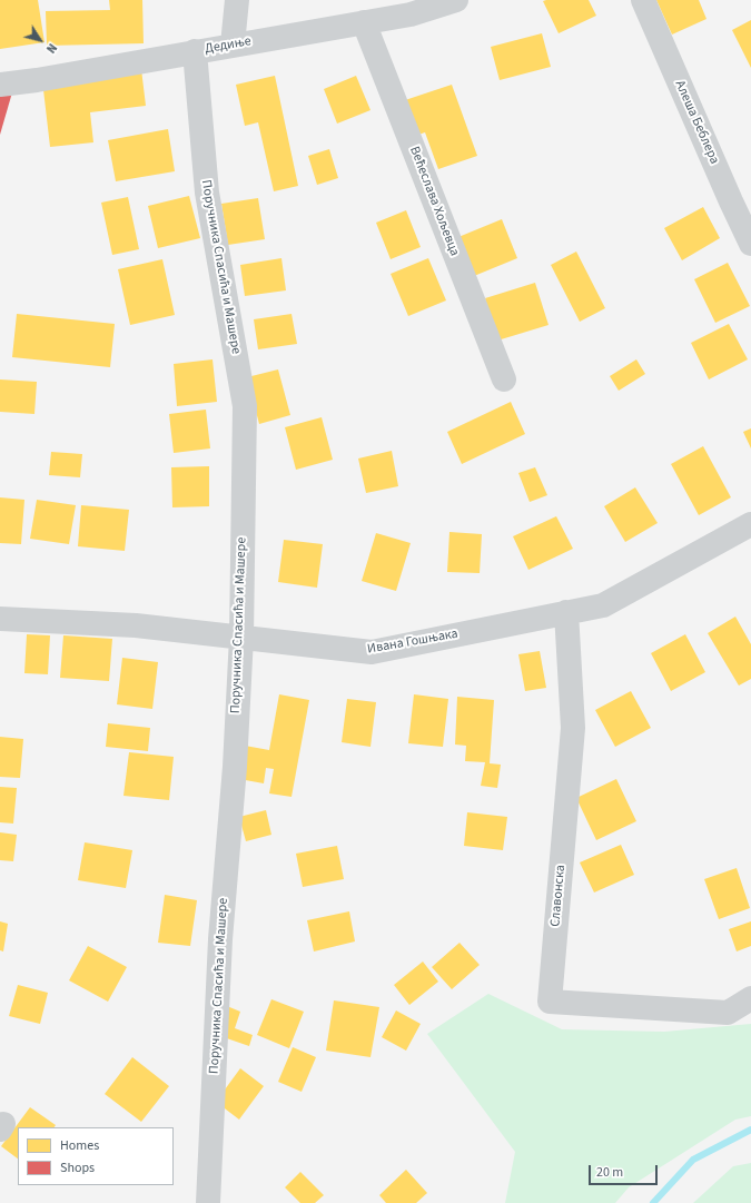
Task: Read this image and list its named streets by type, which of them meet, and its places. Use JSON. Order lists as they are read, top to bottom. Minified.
{"streets":{"street":["Дедиње","Алеша Беблера","Већеслава Хољевца","Поручника Спасића и Машере","Ивана Гошњака","Славонска"]},"crossings":[["Дедиње","Већеслава Хољевца"],["Дедиње","Поручника Спасића и Машере"],["Поручника Спасића и Машере","Ивана Гошњака"],["Ивана Гошњака","Славонска"]],"legend":["Homes","Shops"],"scale_bar":"20 m","north":"bottom right"}
